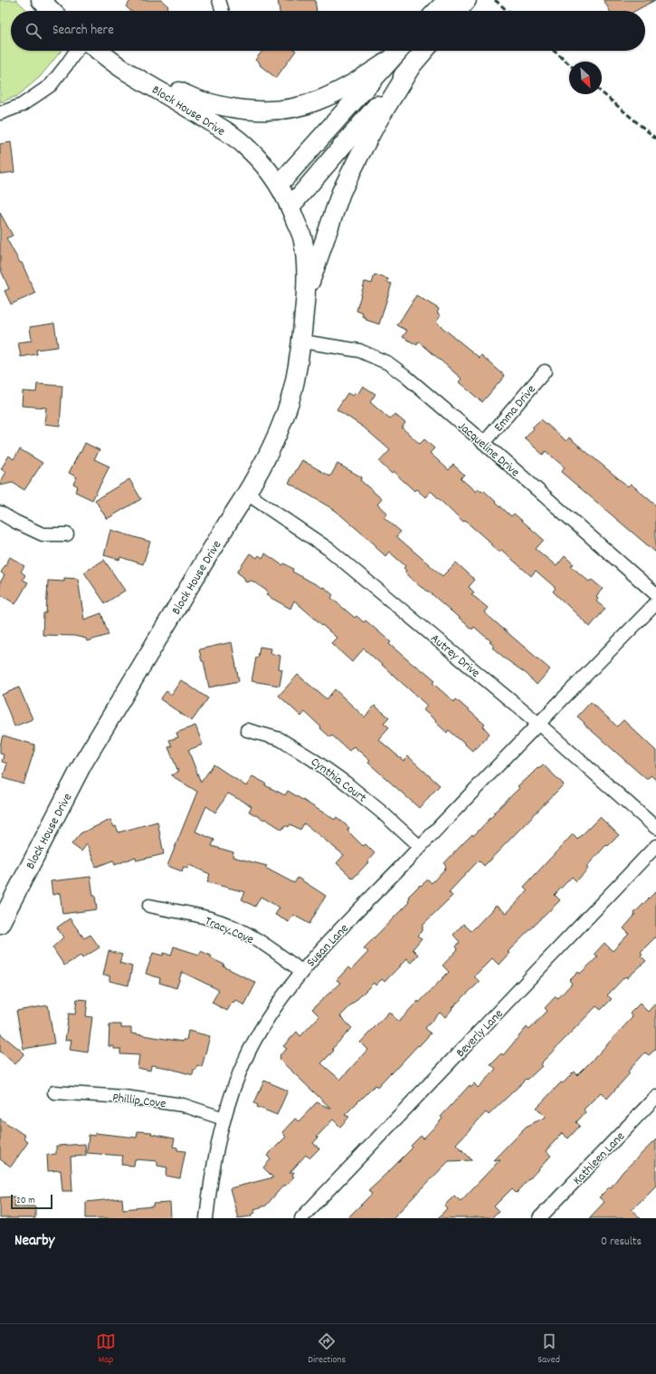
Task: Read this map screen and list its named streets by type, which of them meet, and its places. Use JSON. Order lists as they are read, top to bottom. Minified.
{"streets":{"street":["Block House Drive","Emma Drive","Jacqueline Drive","Autrey Drive","Cynthia Court","Tracy Cove","Susan Lane","Beverly Lane","Phillip Cove","Kathleen Lane"]},"crossings":[["Block House Drive","Jacqueline Drive"],["Block House Drive","Autrey Drive"],["Emma Drive","Jacqueline Drive"],["Autrey Drive","Susan Lane"],["Cynthia Court","Susan Lane"],["Tracy Cove","Susan Lane"],["Susan Lane","Phillip Cove"]],"scale_bar":"20 m","north":"bottom right","page":{"search":"Search here","scale":"20 m","heading":["Nearby","0 results"],"nav":["Map","Directions","Saved"]}}
